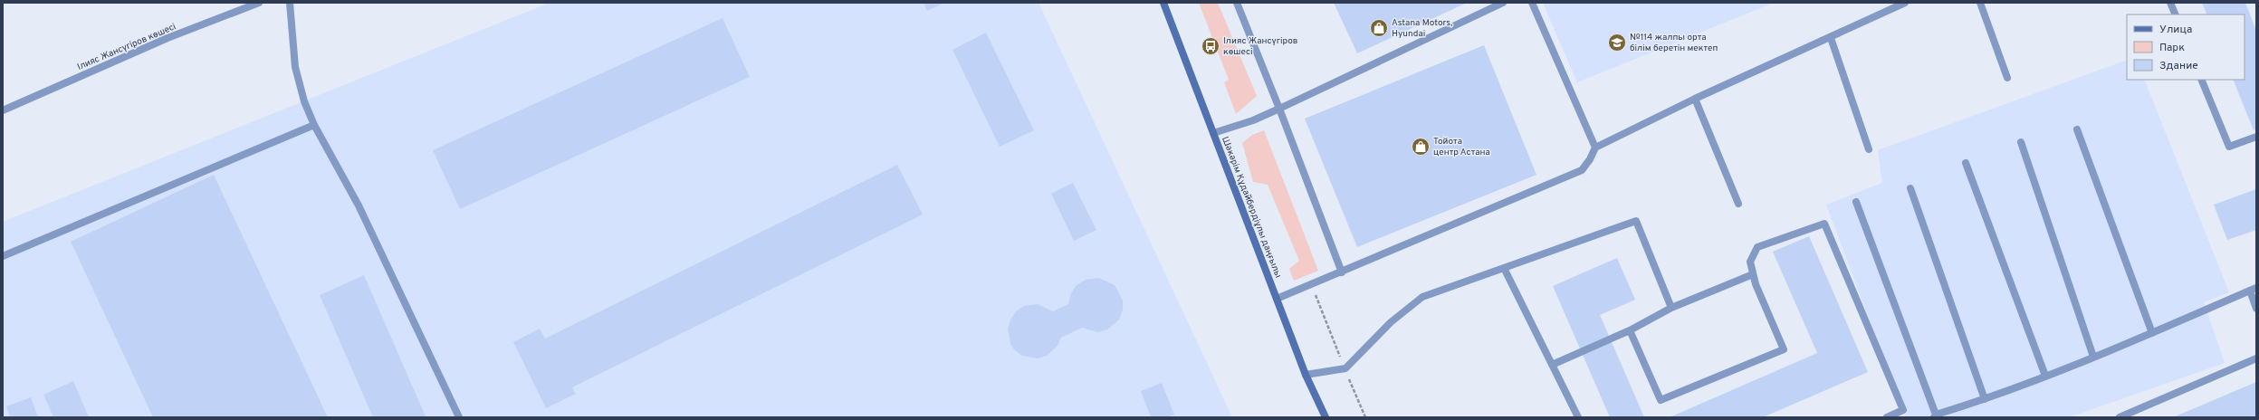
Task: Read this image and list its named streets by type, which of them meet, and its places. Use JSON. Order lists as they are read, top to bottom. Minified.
{"streets":{"main road":["Шәкәрім Құдайбердіұлы даңғылы"],"street":["Ілияс Жансүгіров көшесі"]},"places":{"shop":["Astana Motors, Hyundai","Тойота центр Астана"],"school or university":["№114 жалпы орта білім беретін мектеп"],"bus stop":["Ілияс Жансүгіров көшесі"]},"legend":["Улица","Парк","Здание"]}
